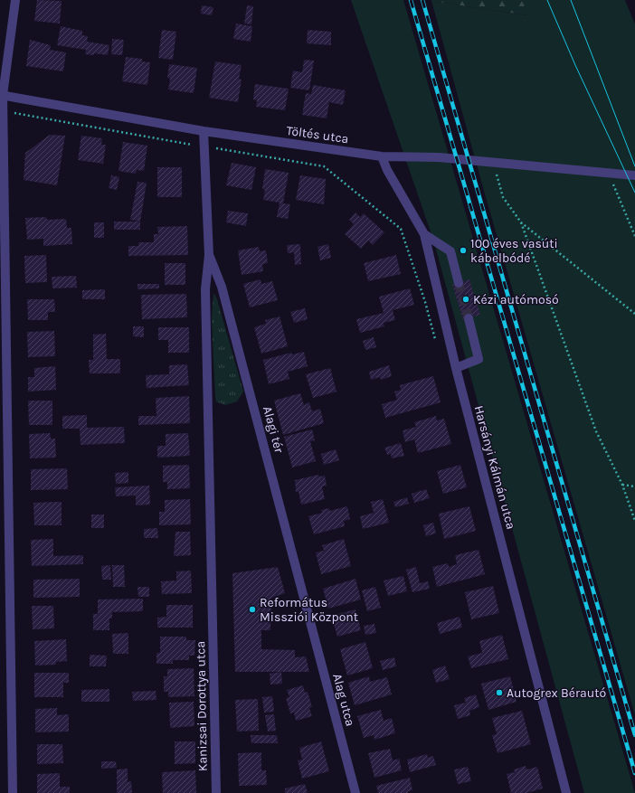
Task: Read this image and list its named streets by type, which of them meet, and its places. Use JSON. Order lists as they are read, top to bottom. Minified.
{"streets":{"street":["Töltés utca","Alagi tér","Harsányi Kálmán utca","Alag utca","Kanizsai Dorottya utca"]},"crossings":[["Töltés utca","Alagi tér"],["Töltés utca","Harsányi Kálmán utca"],["Alagi tér","Alag utca"],["Alagi tér","Kanizsai Dorottya utca"]],"places":["100 éves vasúti kábelbódé","Kézi autómosó","Református Missziói Központ","Autogrex Bérautó"]}
